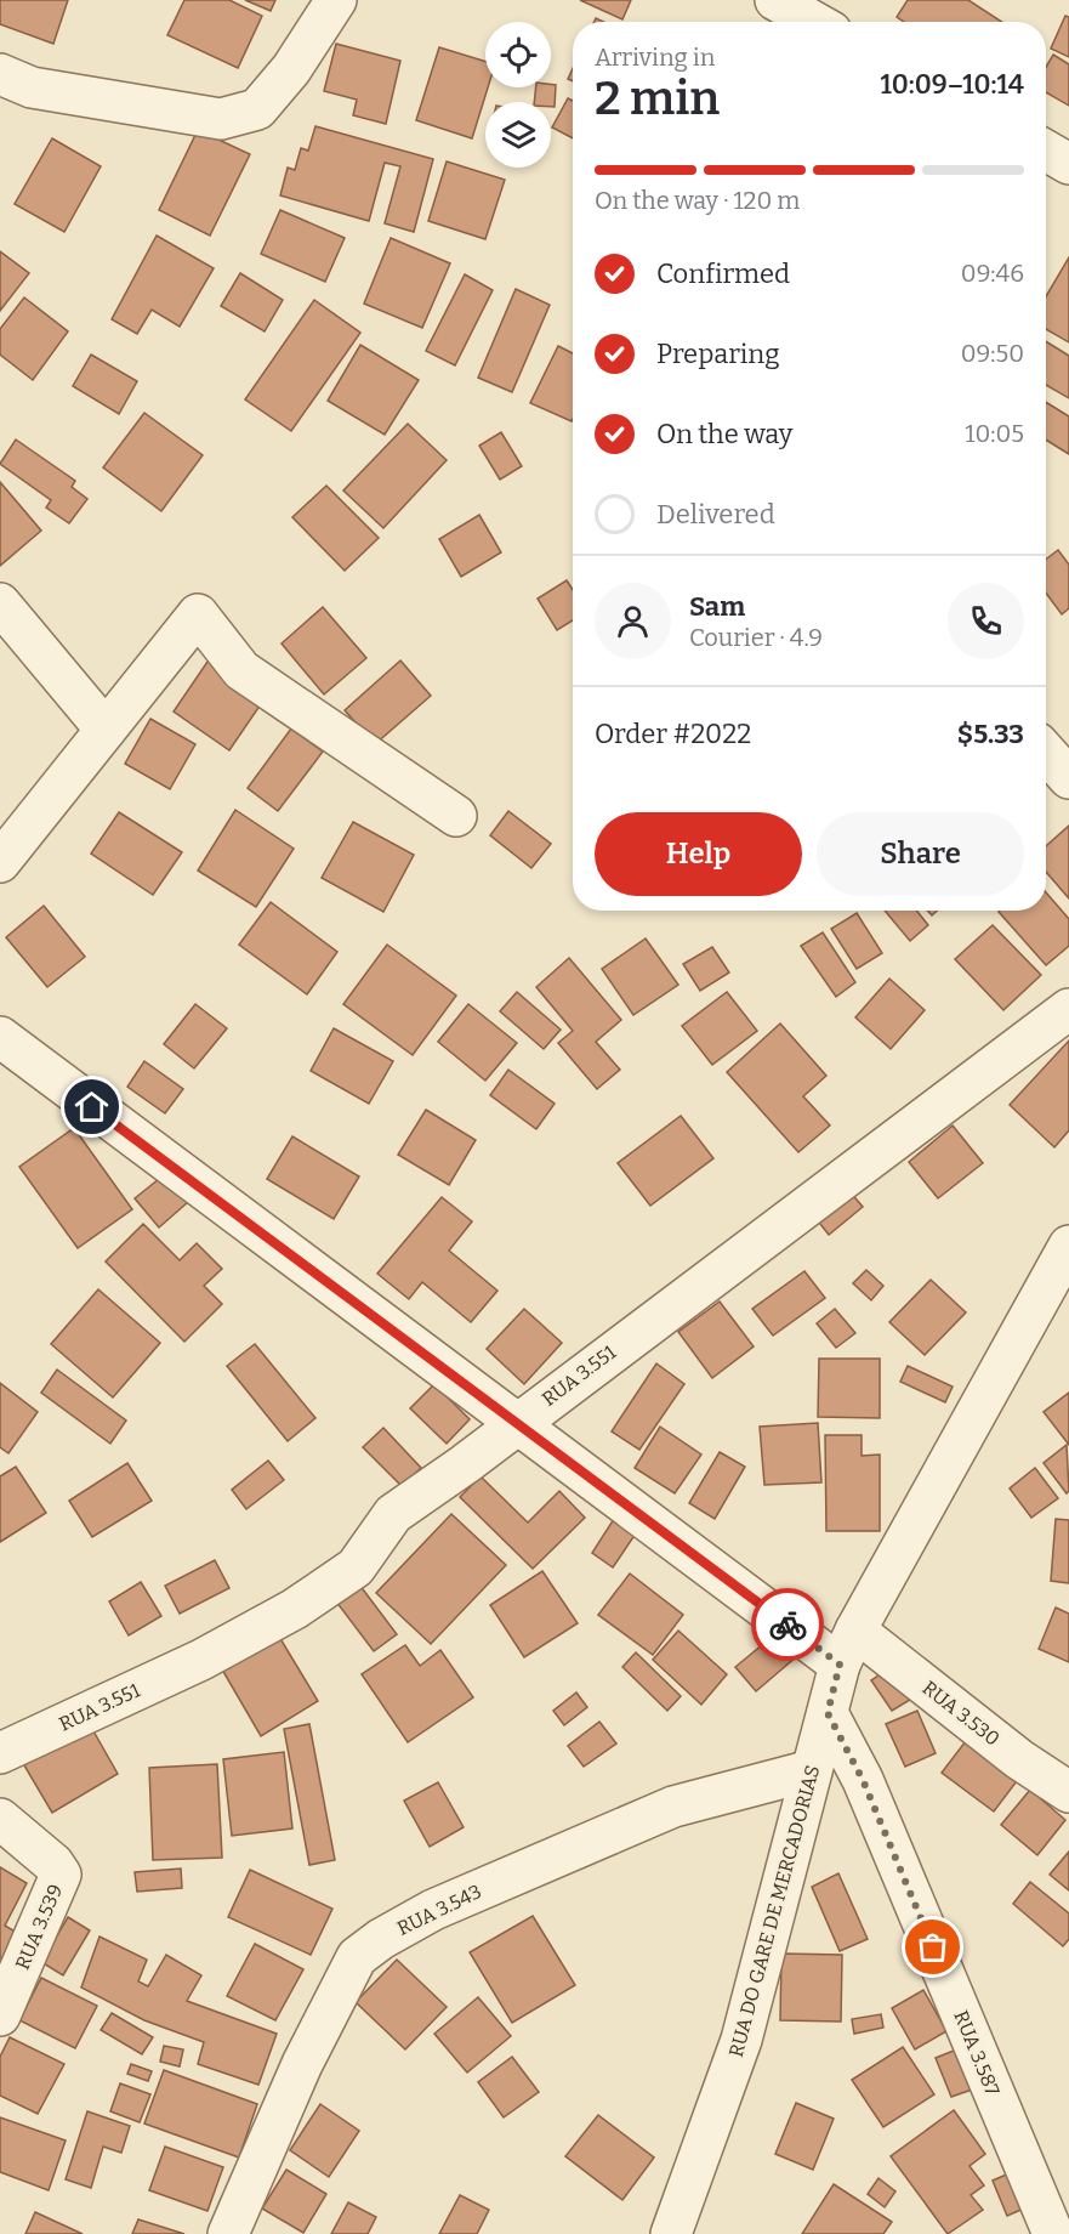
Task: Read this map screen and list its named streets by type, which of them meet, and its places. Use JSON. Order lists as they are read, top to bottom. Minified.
{"streets":{"street":["RUA 3.551","RUA 3.530","RUA 3.543","RUA DO GARE DE MERCADORIAS","RUA 3.539","RUA 3.587"]},"crossings":[["RUA 3.551","RUA 3.530"],["RUA 3.530","RUA DO GARE DE MERCADORIAS"],["RUA 3.543","RUA DO GARE DE MERCADORIAS"],["RUA DO GARE DE MERCADORIAS","RUA 3.587"]],"page":{"heading":["2 min","Arriving in","10:09–10:14"],"panel":["Sam","Courier · 4.9","Order #2022","$5.33"],"bar":"On the way · 120 m","list":[["Confirmed","09:46"],["Preparing","09:50"],["On the way","10:05"],"Delivered"],"buttons":["Help","Share"]}}
